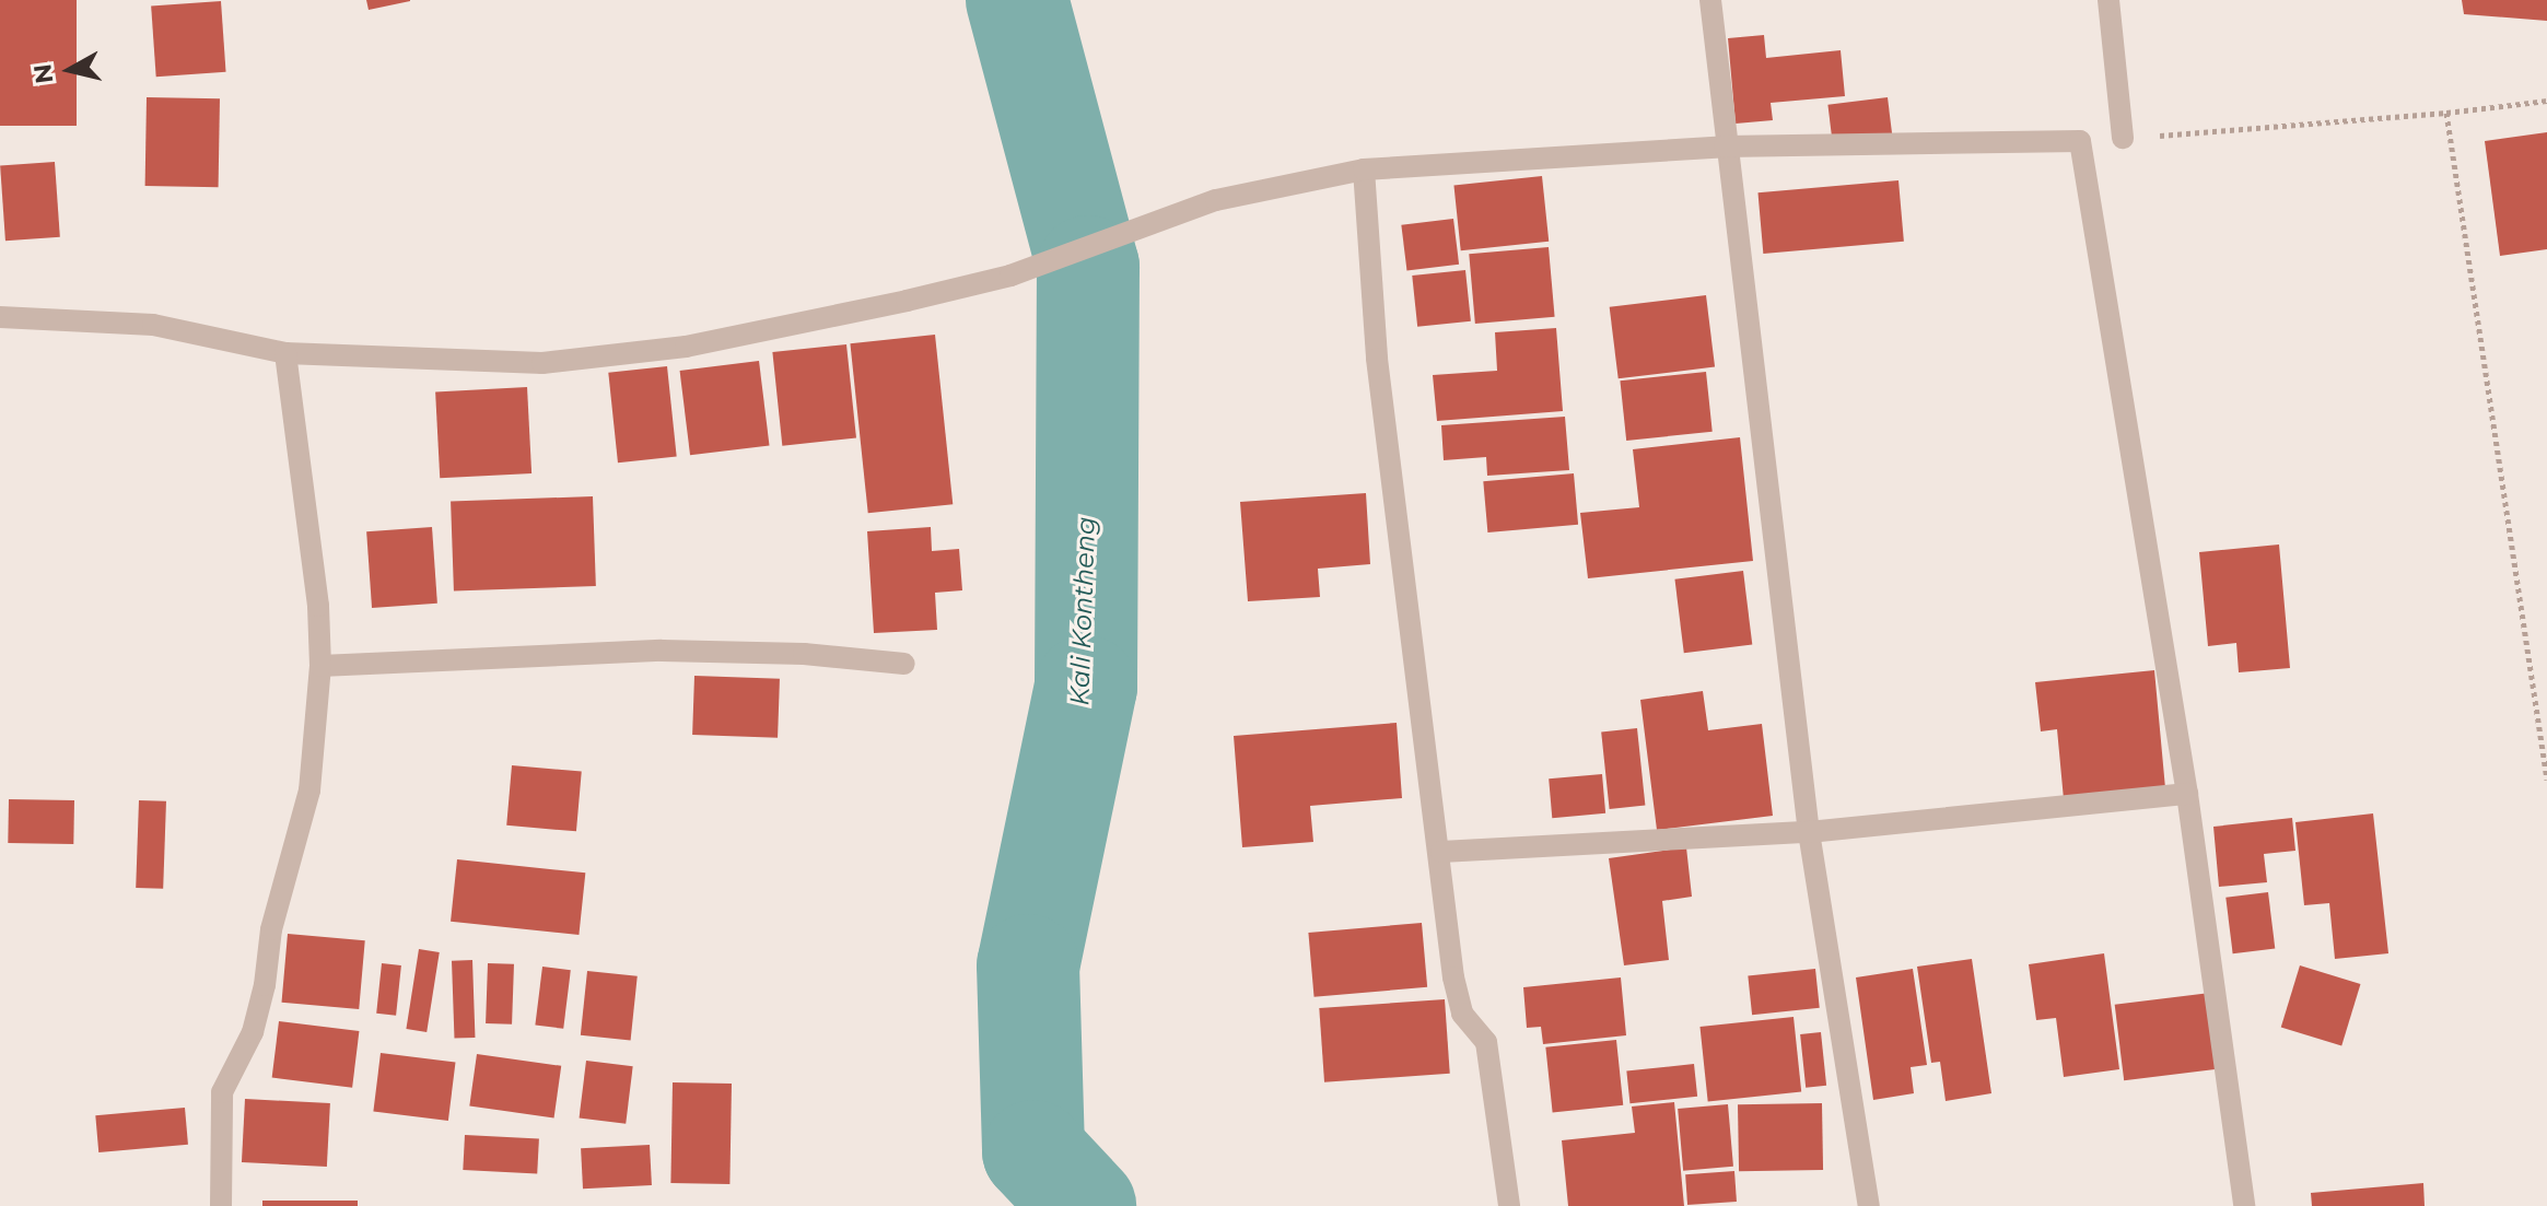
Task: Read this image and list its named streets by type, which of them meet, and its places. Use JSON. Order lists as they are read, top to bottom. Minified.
{"water":["Kali Kontheng"],"north":"left"}
